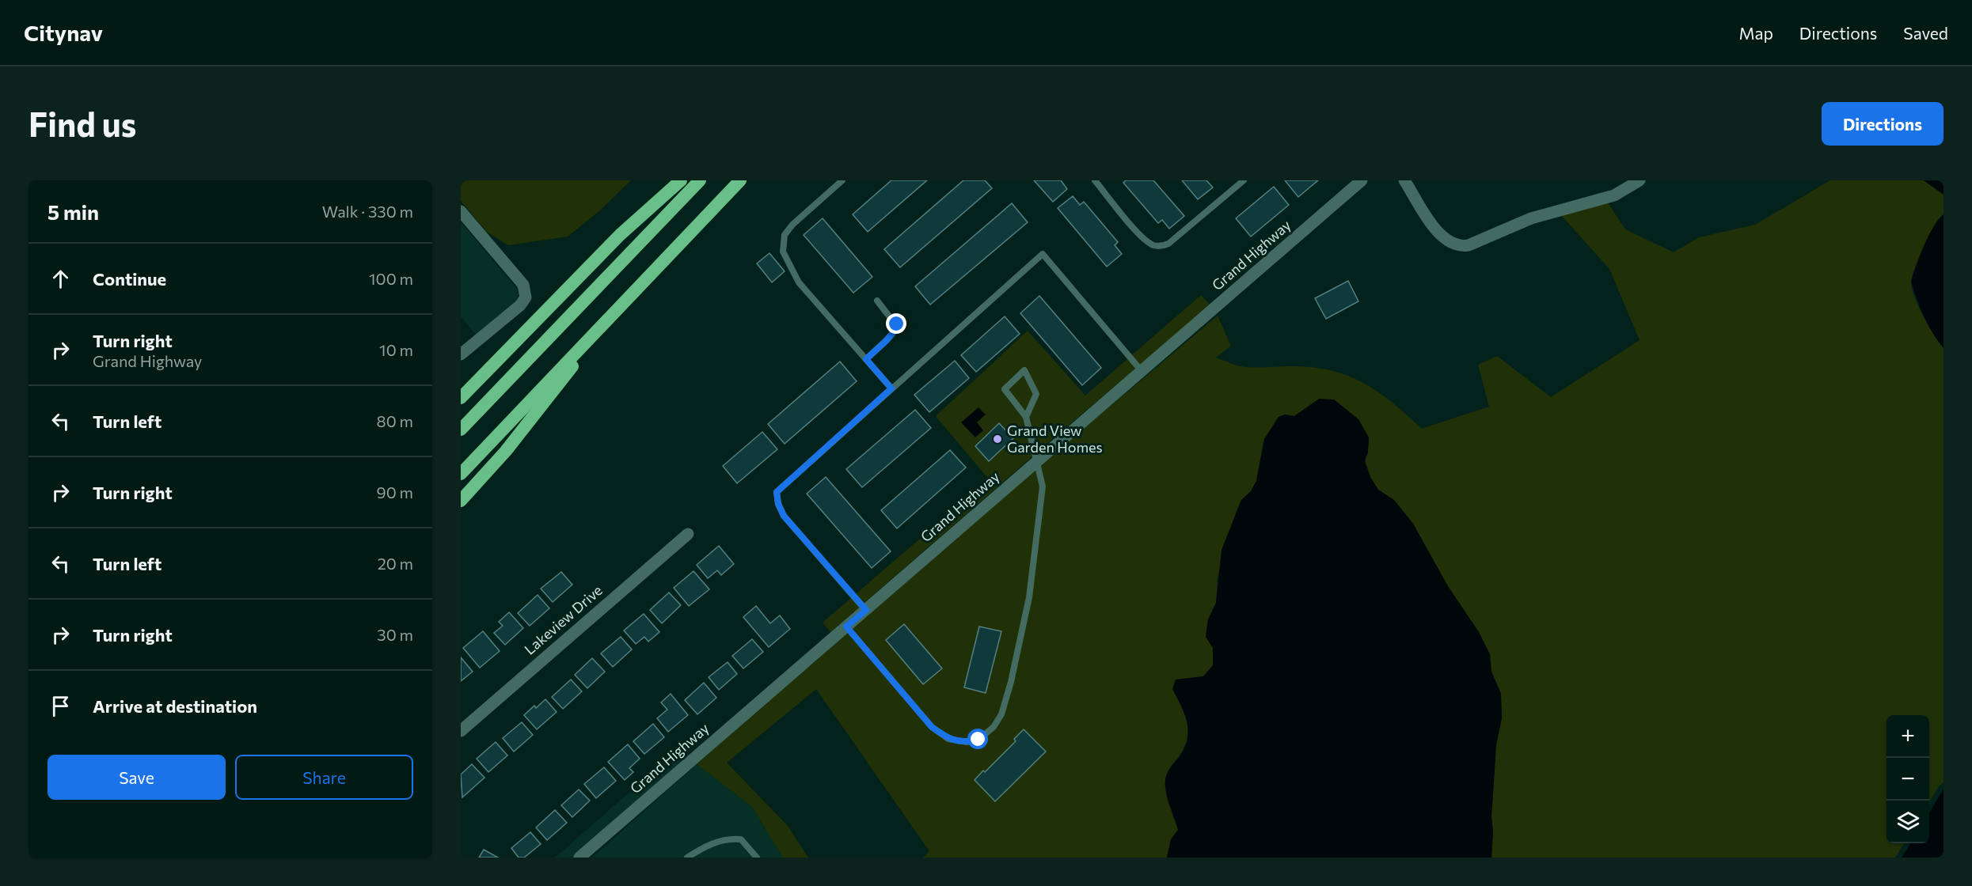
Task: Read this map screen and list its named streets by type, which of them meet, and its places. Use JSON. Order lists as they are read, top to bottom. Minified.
{"streets":{"street":["Grand Highway","Lakeview Drive"]},"places":["Grand View Garden Homes"],"page":{"header":"Citynav","nav":["Map","Directions","Saved"],"buttons":["Directions",["Save","Share"]],"title":"Find us","heading":["5 min","Walk · 330 m"],"list":[["Continue","100 m"],["Turn right","Grand Highway","10 m"],["Turn left","80 m"],["Turn right","90 m"],["Turn left","20 m"],["Turn right","30 m"],"Arrive at destination"],"map_buttons":["+","−"]}}
